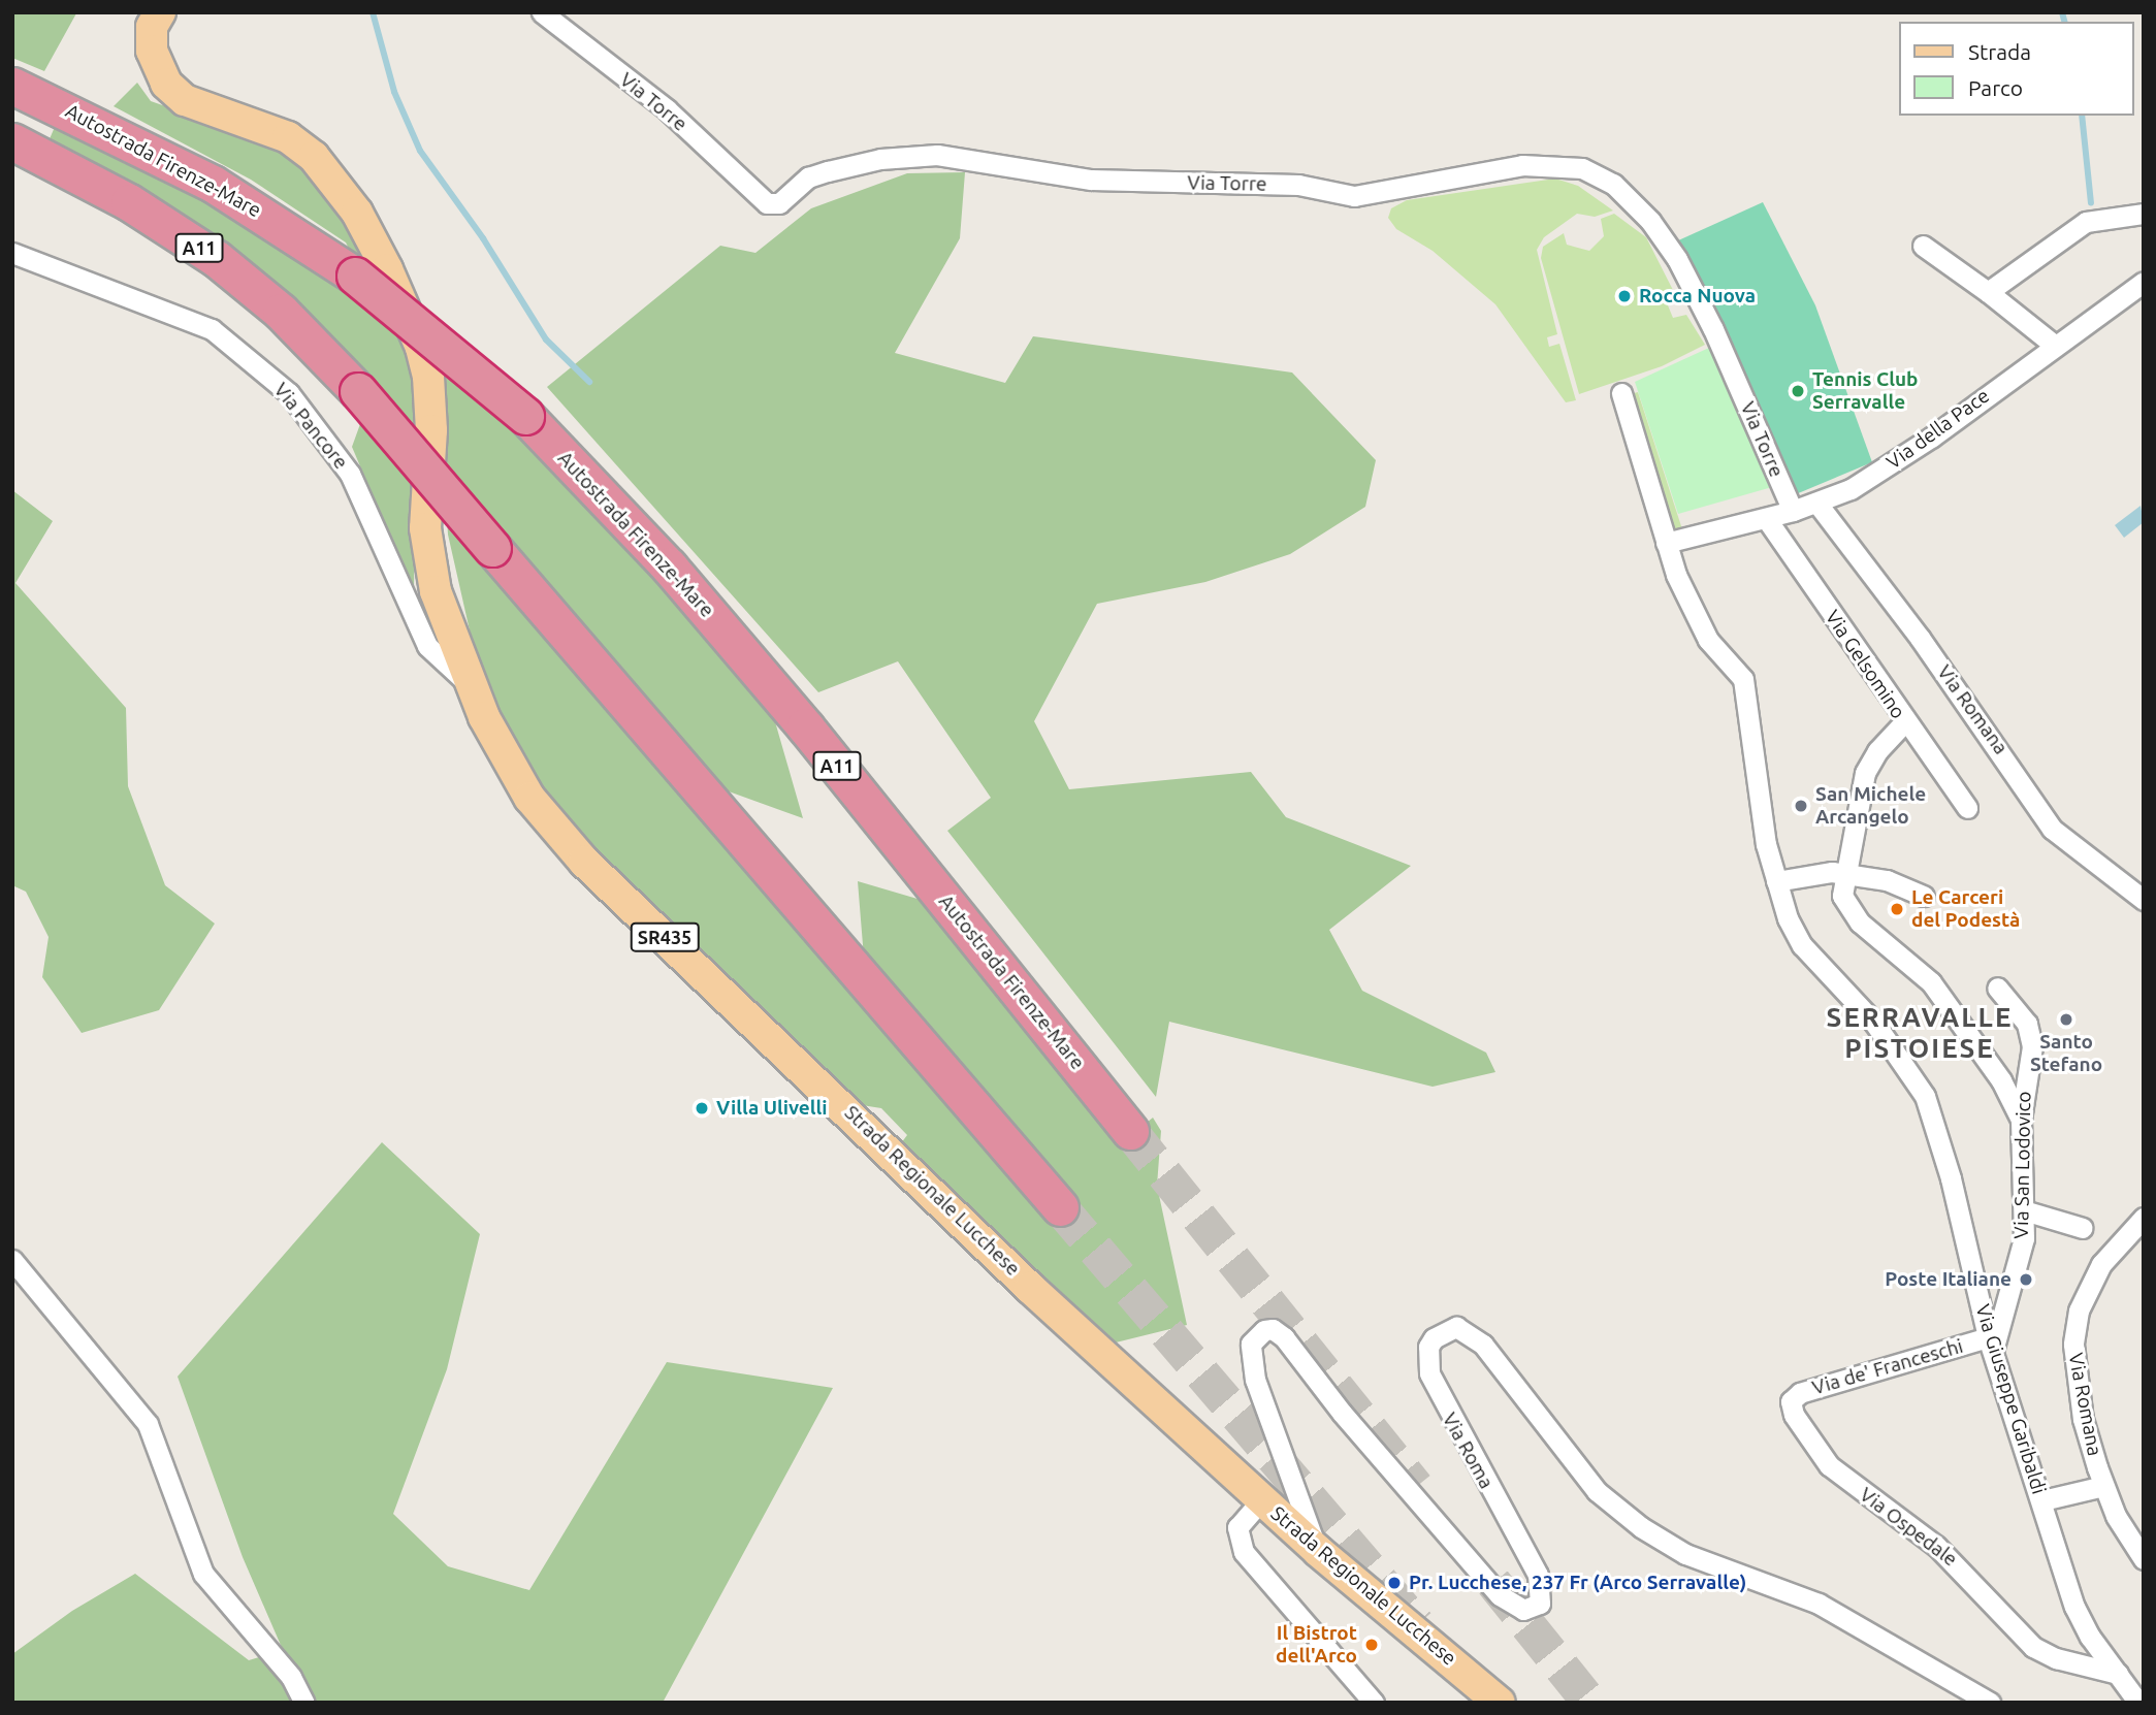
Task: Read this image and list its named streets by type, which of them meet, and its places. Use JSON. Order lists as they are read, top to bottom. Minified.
{"streets":{"highway":["Autostrada Firenze-Mare","A11"],"main road":["SR435","Strada Regionale Lucchese"],"street":["Via Torre","Via Pancore","Via della Pace","Via Gelsomino","Via Romana","Via San Lodovico","Via de' Franceschi","Via Giuseppe Garibaldi","Via Roma","Via Ospedale"]},"crossings":[["Via Torre","Via della Pace"],["Via Pancore","Strada Regionale Lucchese"],["Via della Pace","Via Gelsomino"],["Via della Pace","Via Romana"],["Via della Pace","Via Giuseppe Garibaldi"],["Via San Lodovico","Via de' Franceschi"],["Via San Lodovico","Via Giuseppe Garibaldi"],["Strada Regionale Lucchese","Via Roma"],["Via de' Franceschi","Via Giuseppe Garibaldi"],["Via de' Franceschi","Via Ospedale"],["Via Giuseppe Garibaldi","Via Ospedale"]],"districts":["SERRAVALLE PISTOIESE"],"places":["Rocca Nuova","Tennis Club Serravalle","San Michele Arcangelo","Le Carceri del Podestà","Santo Stefano","Villa Ulivelli","Poste Italiane","Pr. Lucchese, 237 Fr (Arco Serravalle)","Il Bistrot dell'Arco"],"legend":["Strada","Parco"]}
